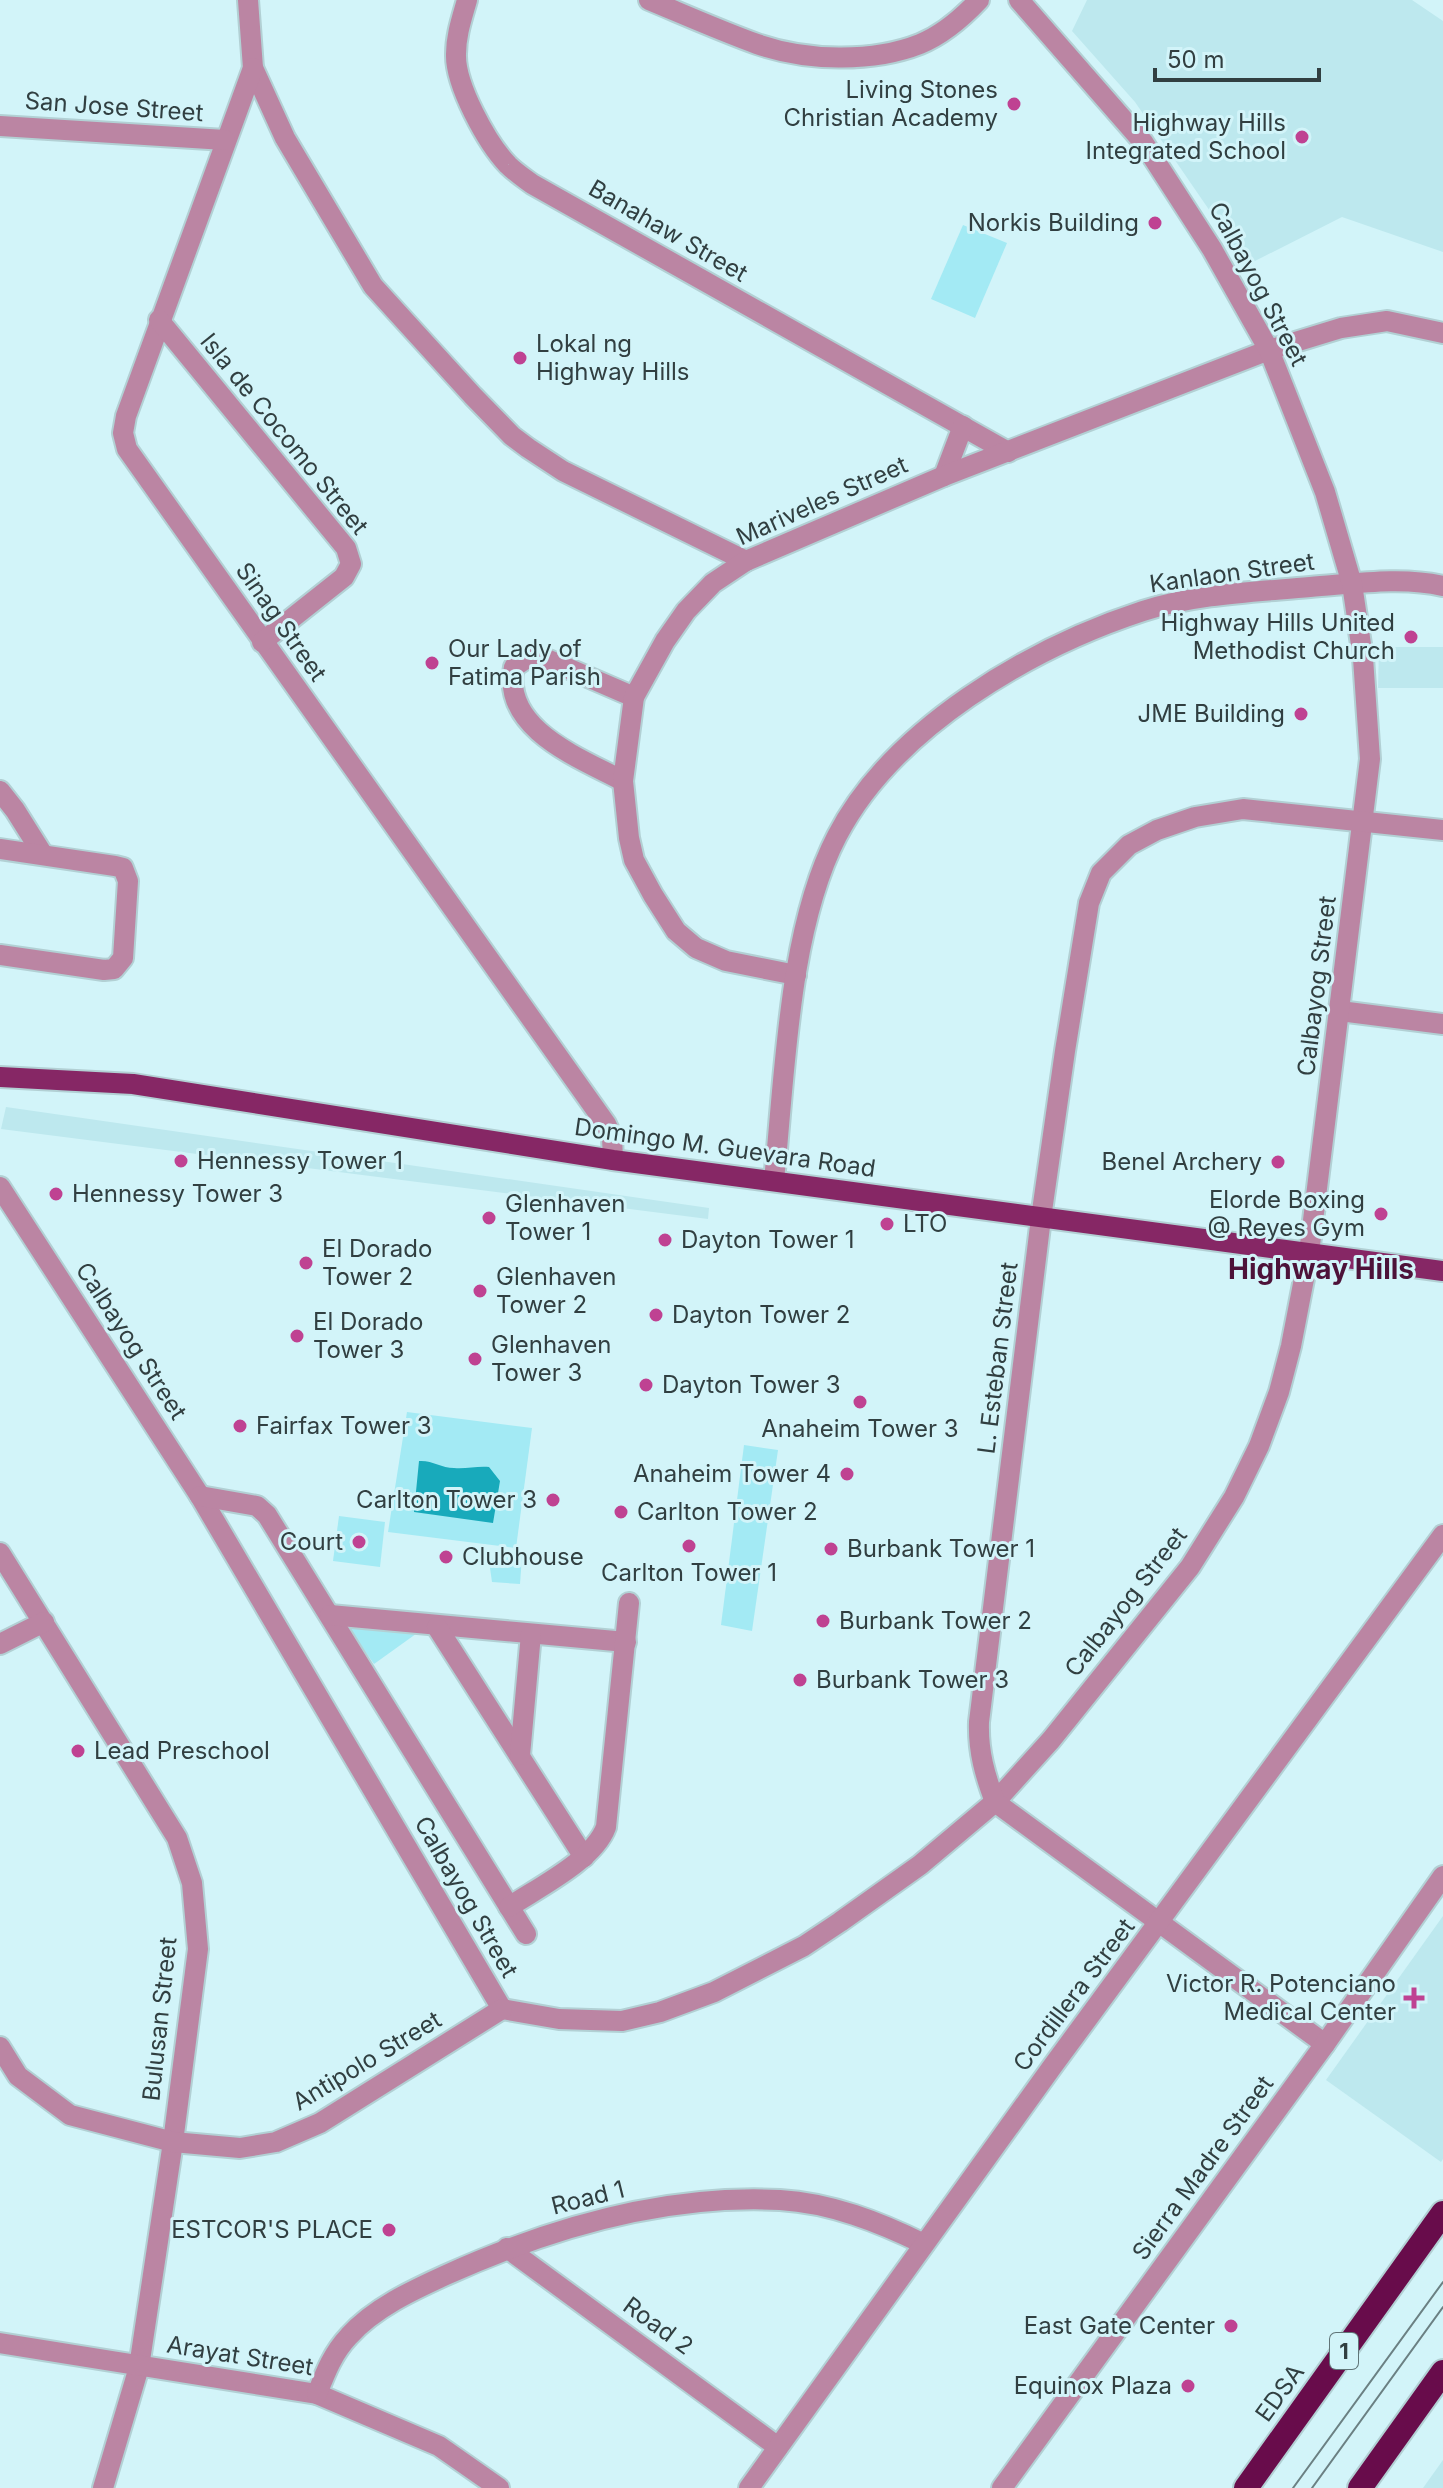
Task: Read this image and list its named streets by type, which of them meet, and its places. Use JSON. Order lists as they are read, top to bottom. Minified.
{"streets":{"highway":["1","EDSA"],"main road":["Domingo M. Guevara Road"],"street":["San Jose Street","Banahaw Street","Calbayog Street","Isla de Cocomo Street","Mariveles Street","Kanlaon Street","Sinag Street","L. Esteban Street","Cordillera Street","Bulusan Street","Antipolo Street","Sierra Madre Street","Road 1","Road 2","Arayat Street"]},"crossings":[["San Jose Street","Sinag Street"],["Banahaw Street","Mariveles Street"],["Calbayog Street","Mariveles Street"],["Calbayog Street","Kanlaon Street"],["Calbayog Street","Domingo M. Guevara Road"],["Calbayog Street","L. Esteban Street"],["Calbayog Street","Antipolo Street"],["Isla de Cocomo Street","Sinag Street"],["Mariveles Street","Kanlaon Street"],["Kanlaon Street","Domingo M. Guevara Road"],["Sinag Street","Domingo M. Guevara Road"],["Domingo M. Guevara Road","L. Esteban Street"],["Cordillera Street","Road 1"],["Cordillera Street","Road 2"],["Bulusan Street","Antipolo Street"],["Bulusan Street","Arayat Street"],["Road 1","Road 2"],["Road 1","Arayat Street"]],"districts":["Highway Hills"],"places":{"other":["Living Stones Christian Academy","Highway Hills Integrated School","Norkis Building","Lokal ng Highway Hills","Highway Hills United Methodist Church","Our Lady of Fatima Parish","JME Building","Hennessy Tower 1","Benel Archery","Hennessy Tower 3","Elorde Boxing @ Reyes Gym","Glenhaven Tower 1","LTO","Dayton Tower 1","El Dorado Tower 2","Glenhaven Tower 2","Dayton Tower 2","El Dorado Tower 3","Glenhaven Tower 3","Dayton Tower 3","Anaheim Tower 3","Fairfax Tower 3","Anaheim Tower 4","Carlton Tower 3","Carlton Tower 2","Court","Carlton Tower 1","Burbank Tower 1","Clubhouse","Burbank Tower 2","Burbank Tower 3","Lead Preschool","ESTCOR'S PLACE","East Gate Center","Equinox Plaza"],"health":["Victor R. Potenciano Medical Center"]},"scale_bar":"50 m"}
